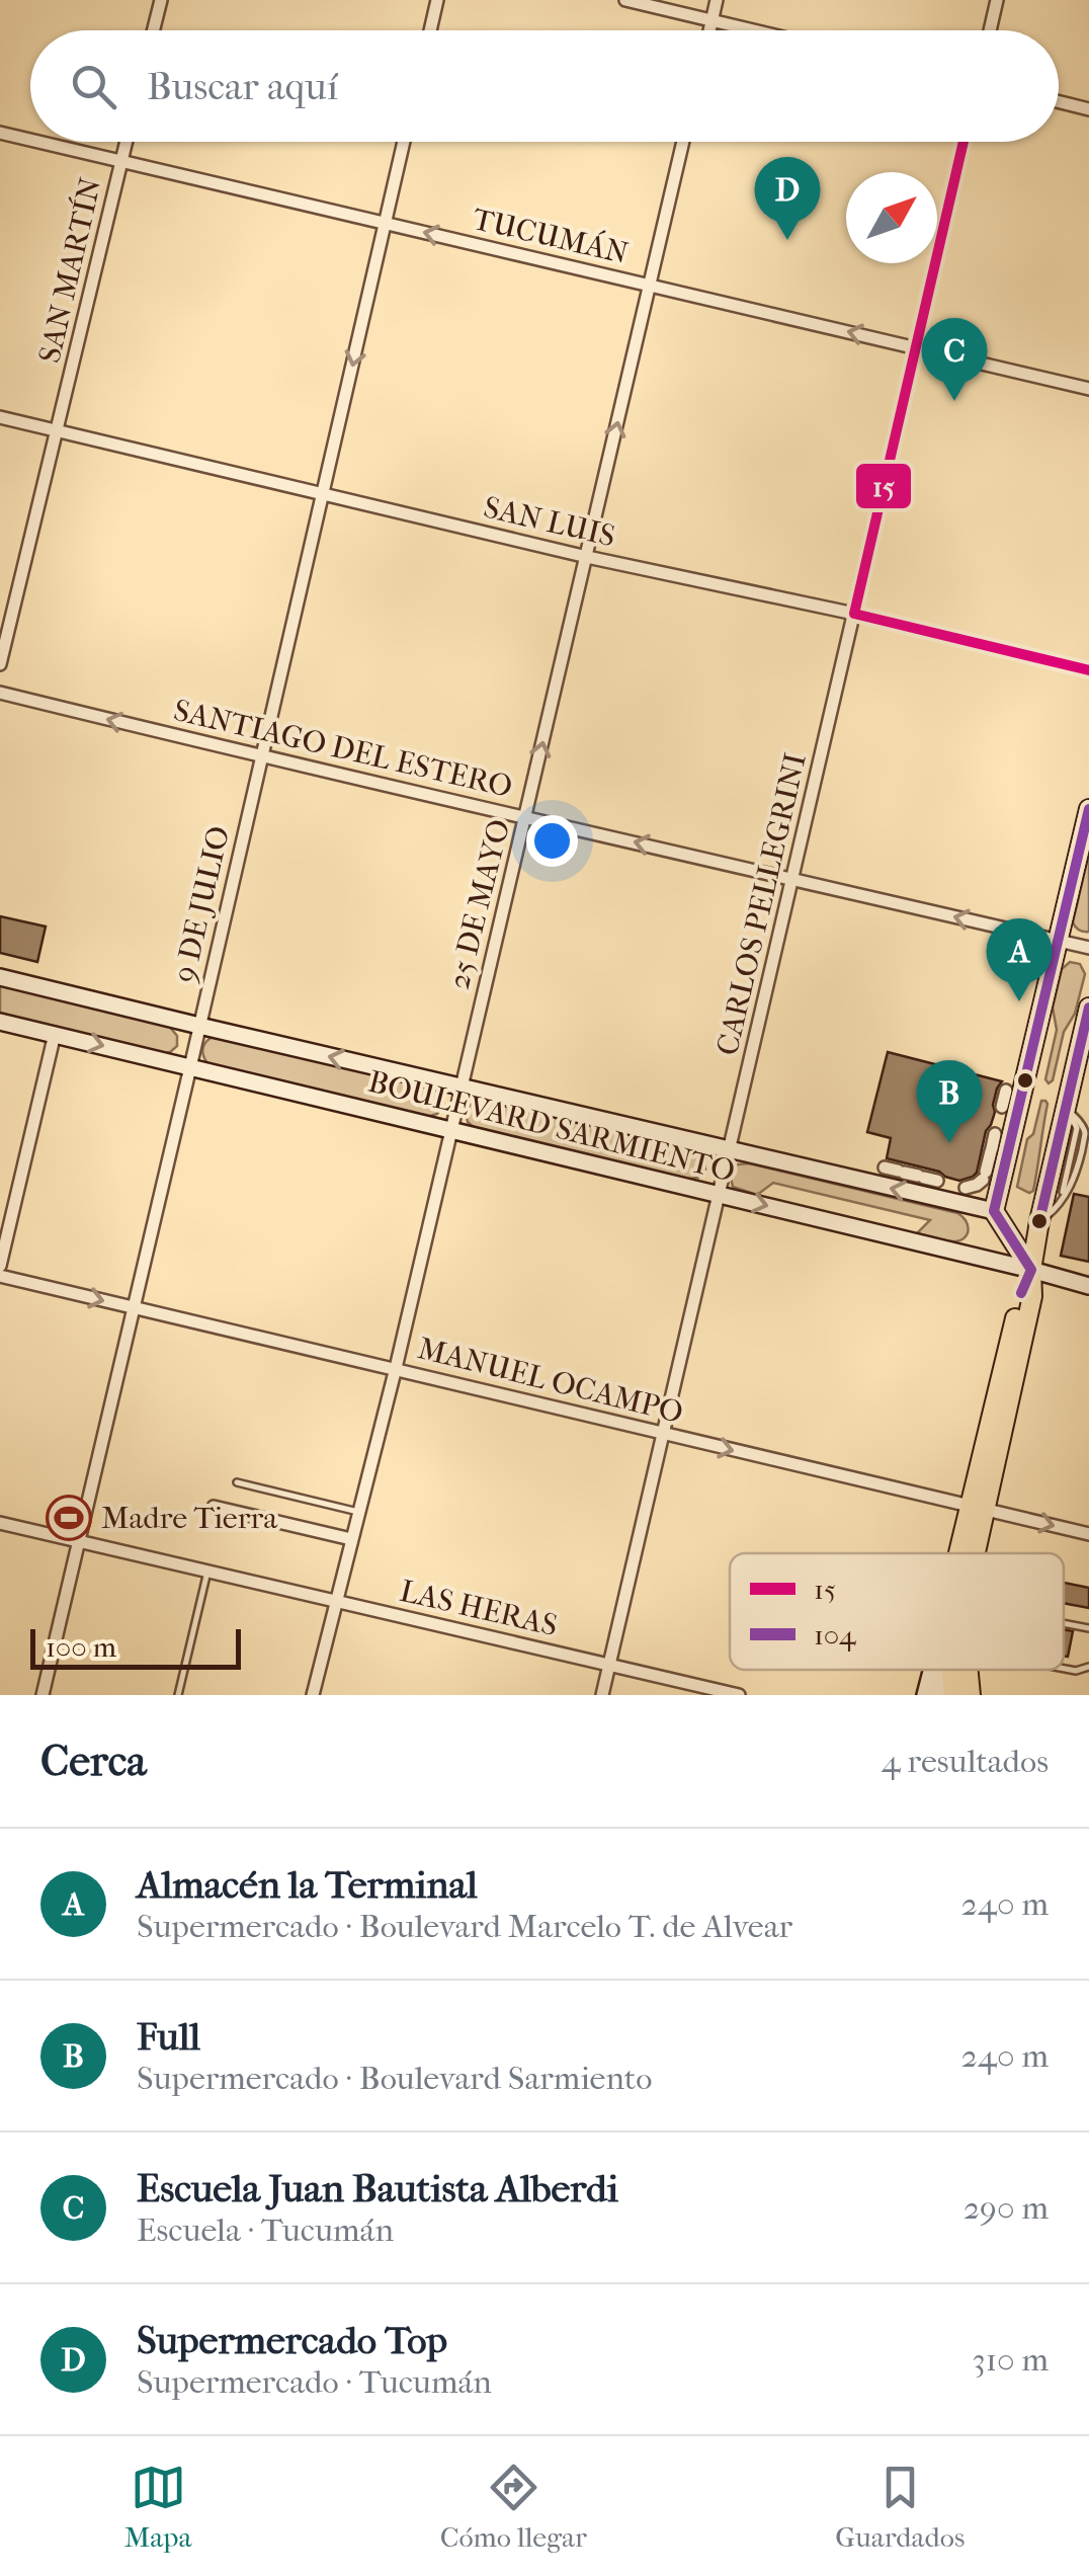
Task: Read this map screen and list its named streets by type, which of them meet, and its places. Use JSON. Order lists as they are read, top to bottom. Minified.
{"streets":{"main road":["BOULEVARD SARMIENTO"],"street":["TUCUMÁN","SAN MARTÍN","SAN LUIS","SANTIAGO DEL ESTERO","9 DE JULIO","25 DE MAYO","CARLOS PELLEGRINI","MANUEL OCAMPO","LAS HERAS"]},"crossings":[["TUCUMÁN","SAN MARTÍN"],["TUCUMÁN","9 DE JULIO"],["TUCUMÁN","25 DE MAYO"],["TUCUMÁN","CARLOS PELLEGRINI"],["SAN MARTÍN","SAN LUIS"],["SAN LUIS","9 DE JULIO"],["SAN LUIS","25 DE MAYO"],["SAN LUIS","CARLOS PELLEGRINI"],["SANTIAGO DEL ESTERO","9 DE JULIO"],["SANTIAGO DEL ESTERO","25 DE MAYO"],["SANTIAGO DEL ESTERO","CARLOS PELLEGRINI"],["9 DE JULIO","BOULEVARD SARMIENTO"],["9 DE JULIO","MANUEL OCAMPO"],["9 DE JULIO","LAS HERAS"],["25 DE MAYO","BOULEVARD SARMIENTO"],["25 DE MAYO","MANUEL OCAMPO"],["25 DE MAYO","LAS HERAS"],["CARLOS PELLEGRINI","BOULEVARD SARMIENTO"],["CARLOS PELLEGRINI","MANUEL OCAMPO"],["CARLOS PELLEGRINI","LAS HERAS"]],"one_way":["TUCUMÁN","SANTIAGO DEL ESTERO","MANUEL OCAMPO"],"places":{"sports":["Madre Tierra"]},"lines":["transit line 15","transit line 104"],"legend":["15","104"],"scale_bar":"100 m","north":"top right","page":{"search":"Buscar aquí","pins":["D","C","A","B"],"scale":"100 m","heading":["Cerca","4 resultados"],"list":[{"mark":"A","name":"Almacén la Terminal","note":"Supermercado · Boulevard Marcelo T. de Alvear","value":"240 m"},{"mark":"B","name":"Full","note":"Supermercado · Boulevard Sarmiento","value":"240 m"},{"mark":"C","name":"Escuela Juan Bautista Alberdi","note":"Escuela · Tucumán","value":"290 m"},{"mark":"D","name":"Supermercado Top","note":"Supermercado · Tucumán","value":"310 m"}],"nav":["Mapa","Cómo llegar","Guardados"]}}
